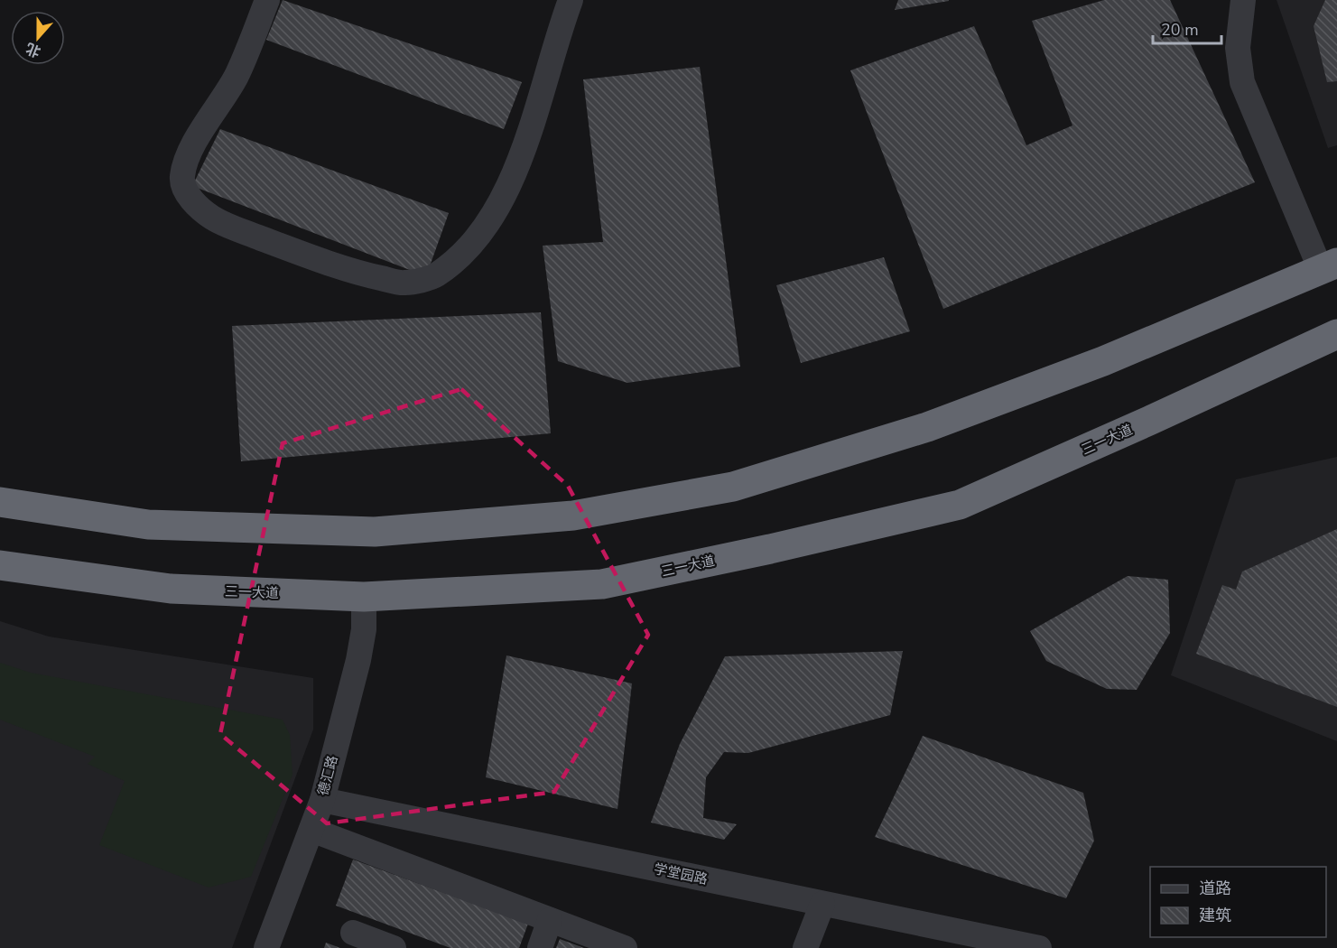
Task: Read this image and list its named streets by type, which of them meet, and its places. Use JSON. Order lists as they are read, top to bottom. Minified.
{"streets":{"highway":["三一大道"],"street":["德汇路","学堂园路"]},"crossings":[["三一大道","德汇路"],["德汇路","学堂园路"]],"legend":["道路","建筑"],"scale_bar":"20 m","north":"bottom"}
